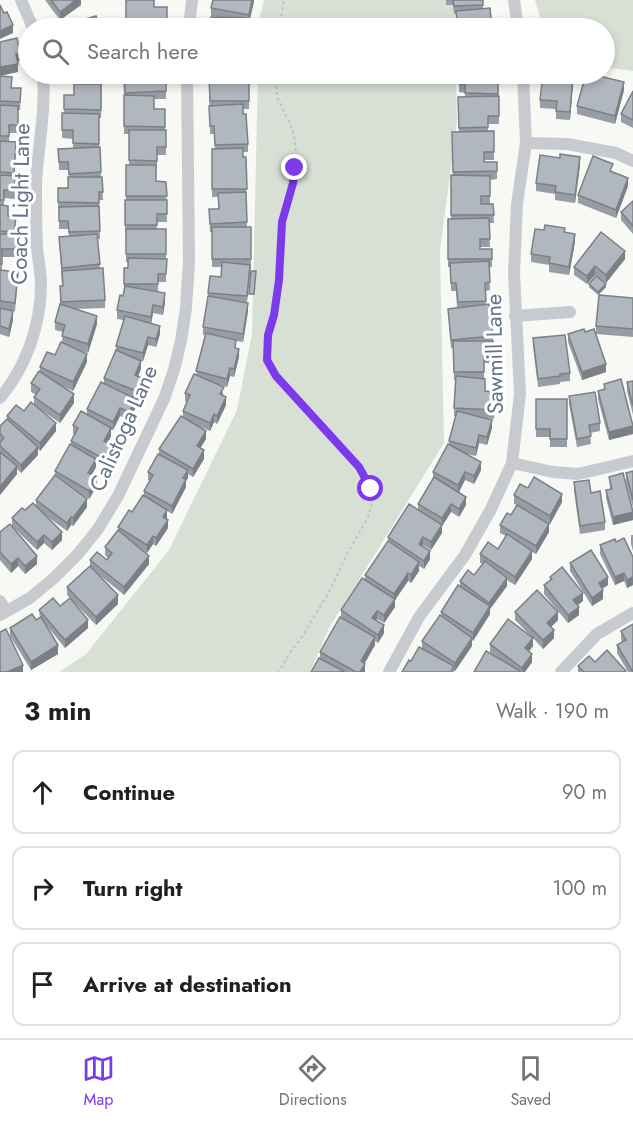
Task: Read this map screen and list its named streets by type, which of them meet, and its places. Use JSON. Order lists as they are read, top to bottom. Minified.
{"streets":{"street":["Coach Light Lane","Sawmill Lane","Calistoga Lane"]},"page":{"search":"Search here","heading":["3 min","Walk · 190 m"],"list":[["Continue","90 m"],["Turn right","100 m"],"Arrive at destination"],"nav":["Map","Directions","Saved"]}}
